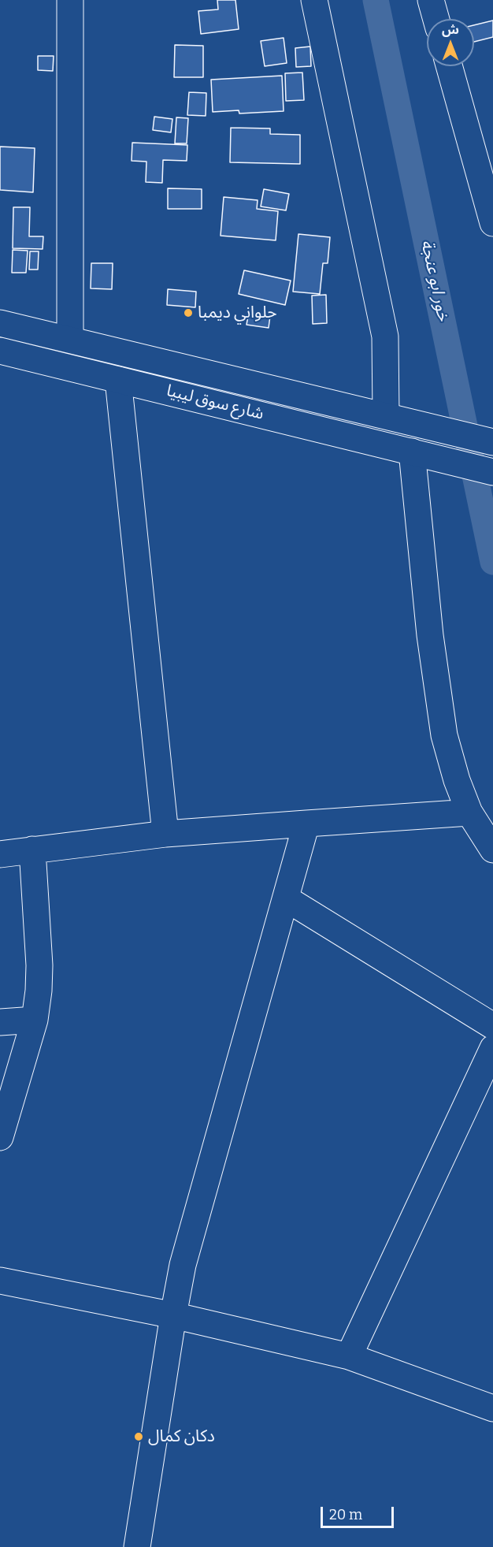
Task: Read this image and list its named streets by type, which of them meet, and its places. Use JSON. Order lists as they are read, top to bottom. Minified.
{"streets":{"street":["شارع سوق ليبيا"]},"water":["خور ابو عنجة"],"places":["حلواني ديمبا","دكان كمال"],"scale_bar":"20 m","north":"top"}
